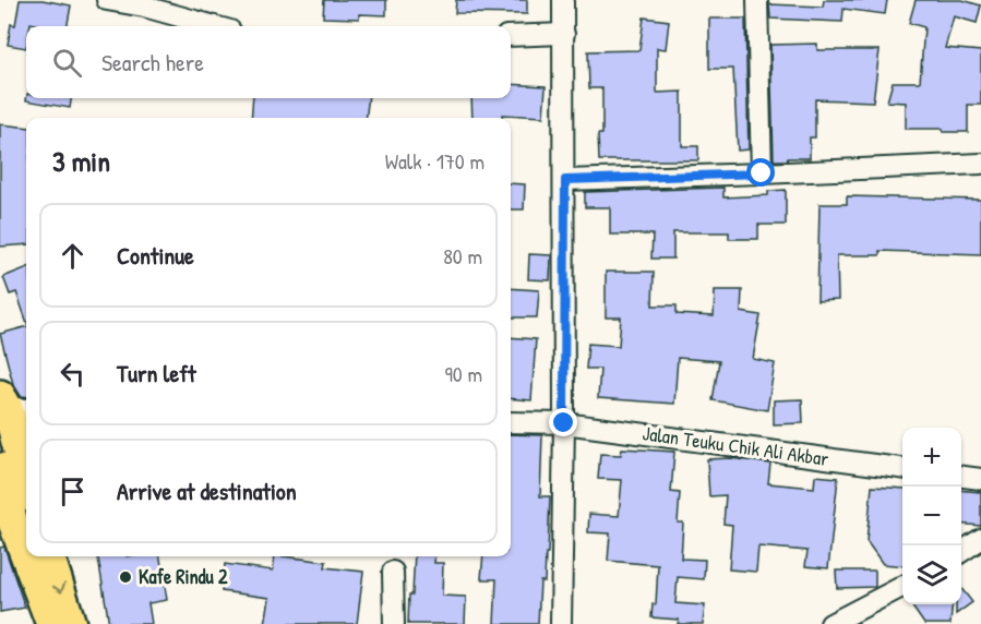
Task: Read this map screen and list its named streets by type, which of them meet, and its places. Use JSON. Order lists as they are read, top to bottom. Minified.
{"streets":{"street":["Jalan Teuku Chik Ali Akbar"]},"places":["Kafe Rindu 2"],"page":{"search":"Search here","heading":["3 min","Walk · 170 m"],"list":[["Continue","80 m"],["Turn left","90 m"],"Arrive at destination"],"map_buttons":["+","−"]}}
